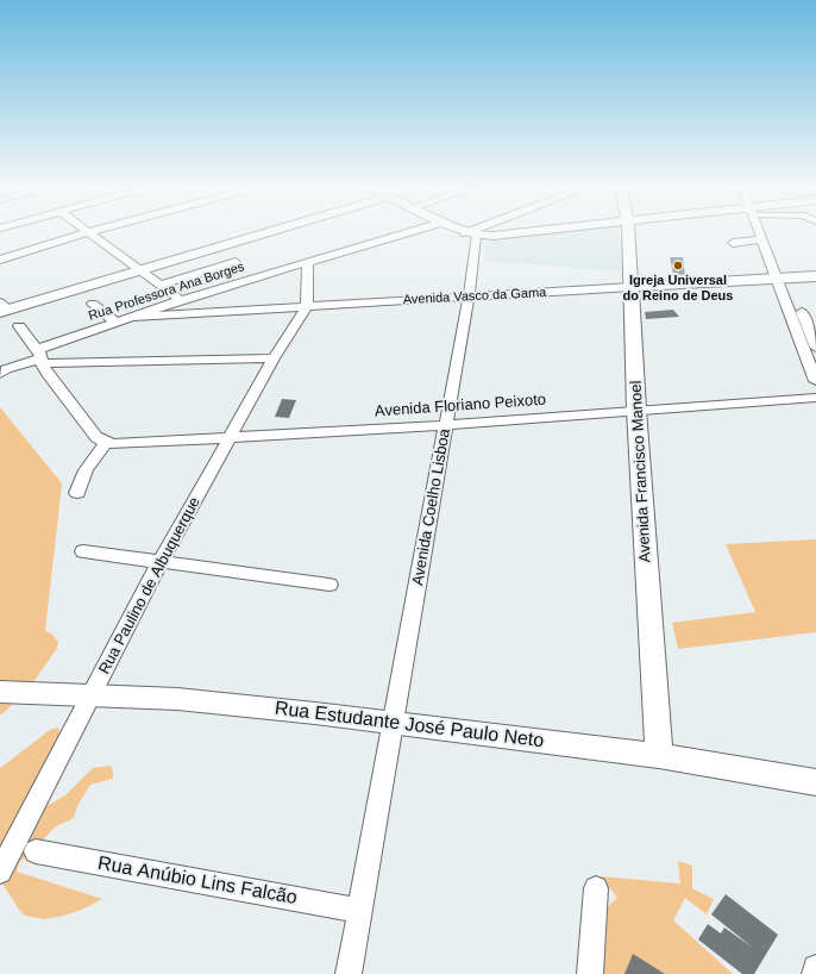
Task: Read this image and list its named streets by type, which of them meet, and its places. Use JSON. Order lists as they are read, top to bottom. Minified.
{"streets":{"main road":["Avenida Vasco da Gama","Avenida Francisco Manoel","Rua Estudante José Paulo Neto"],"street":["Rua Professora Ana Borges","Avenida Floriano Peixoto","Avenida Coelho Lisboa","Rua Paulino de Albuquerque","Rua Anúbio Lins Falcão"]},"crossings":[["Rua Professora Ana Borges","Avenida Vasco da Gama"],["Avenida Vasco da Gama","Avenida Francisco Manoel"],["Avenida Vasco da Gama","Avenida Coelho Lisboa"],["Avenida Vasco da Gama","Rua Paulino de Albuquerque"],["Avenida Floriano Peixoto","Avenida Francisco Manoel"],["Avenida Floriano Peixoto","Avenida Coelho Lisboa"],["Avenida Floriano Peixoto","Rua Paulino de Albuquerque"],["Avenida Francisco Manoel","Rua Estudante José Paulo Neto"],["Avenida Coelho Lisboa","Rua Estudante José Paulo Neto"],["Avenida Coelho Lisboa","Rua Anúbio Lins Falcão"],["Rua Paulino de Albuquerque","Rua Estudante José Paulo Neto"]],"places":["Igreja Universal do Reino de Deus"]}
